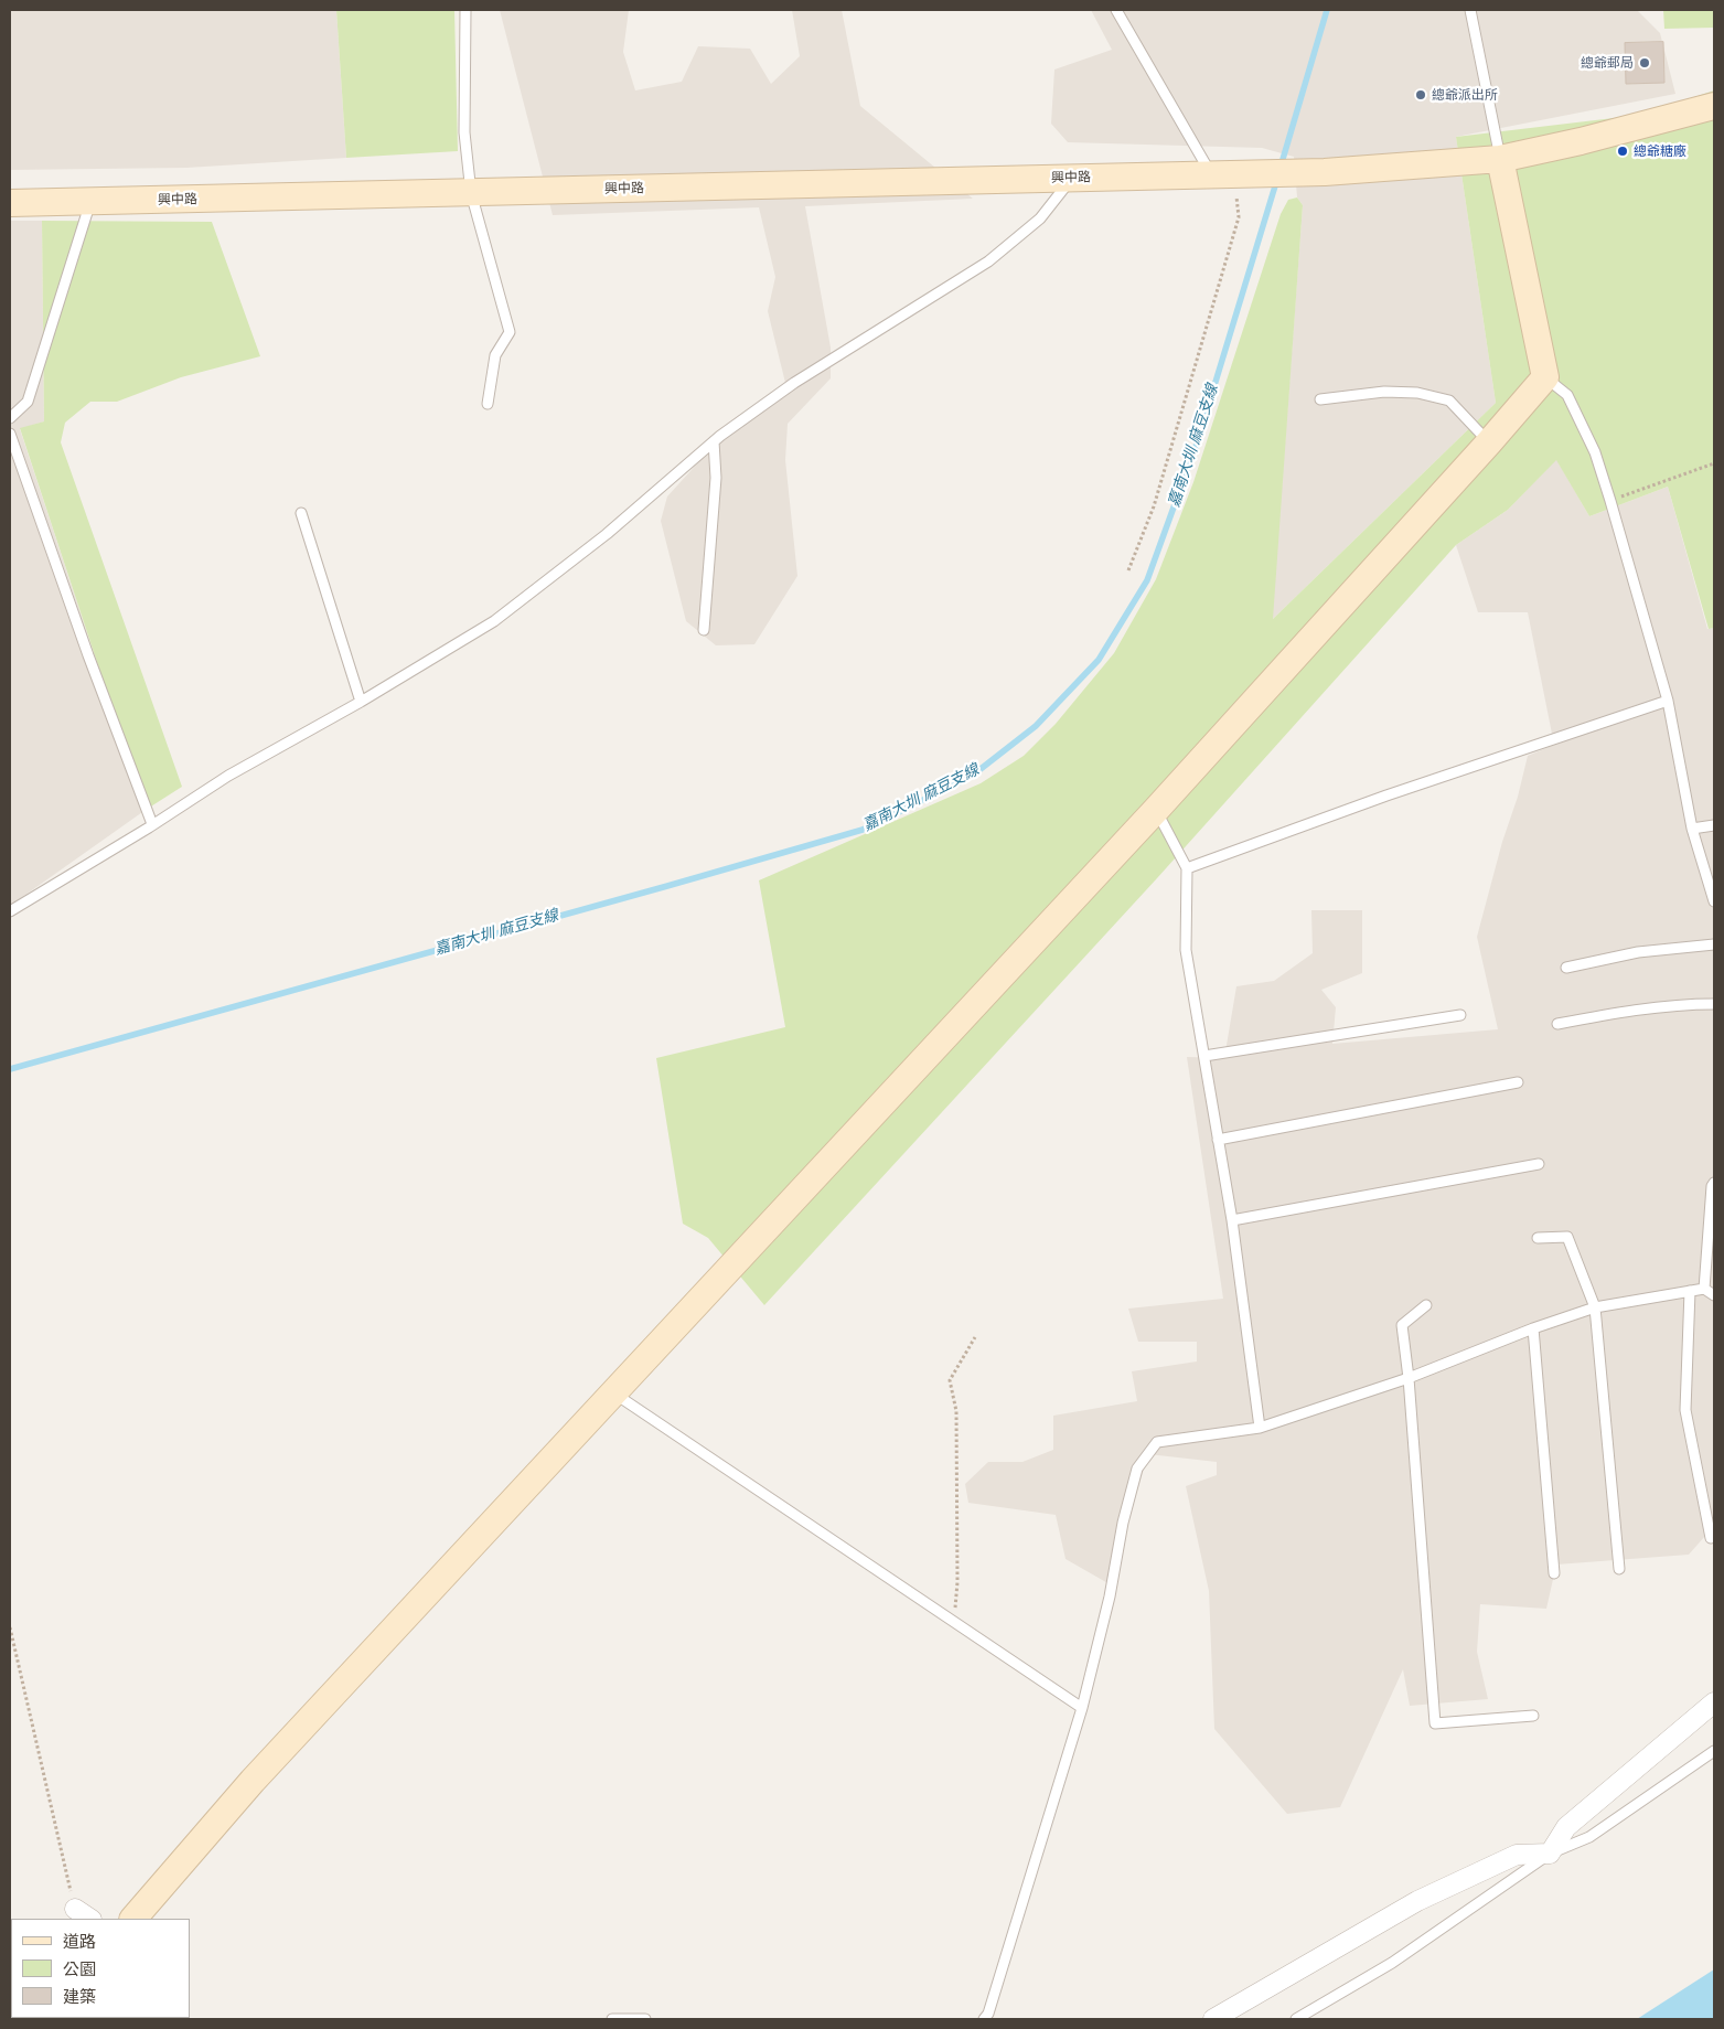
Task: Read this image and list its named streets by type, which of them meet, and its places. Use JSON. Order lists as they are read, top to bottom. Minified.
{"streets":{"street":["興中路"]},"water":["嘉南大圳 麻豆支線"],"places":["總爺郵局","總爺派出所","總爺糖廠"],"legend":["道路","公園","建築"]}
